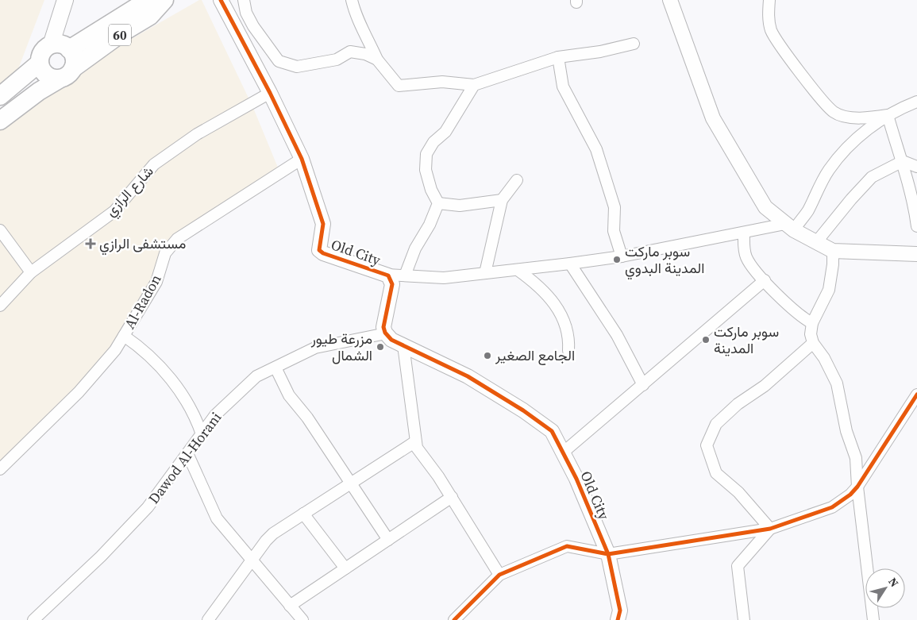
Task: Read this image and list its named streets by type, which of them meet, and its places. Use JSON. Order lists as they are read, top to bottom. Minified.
{"streets":{"main road":["60"],"street":["شارع الرازي","Old City","Al-Radon","Dawod Al-Horani"]},"crossings":[["شارع الرازي","Old City"],["Old City","Al-Radon"],["Old City","Dawod Al-Horani"]],"places":{"health":["مستشفى الرازي"],"other":["سوبر ماركت المدينة البدوي","سوبر ماركت المدينة","مزرعة طيور الشمال","الجامع الصغير"]},"north":"top right"}
